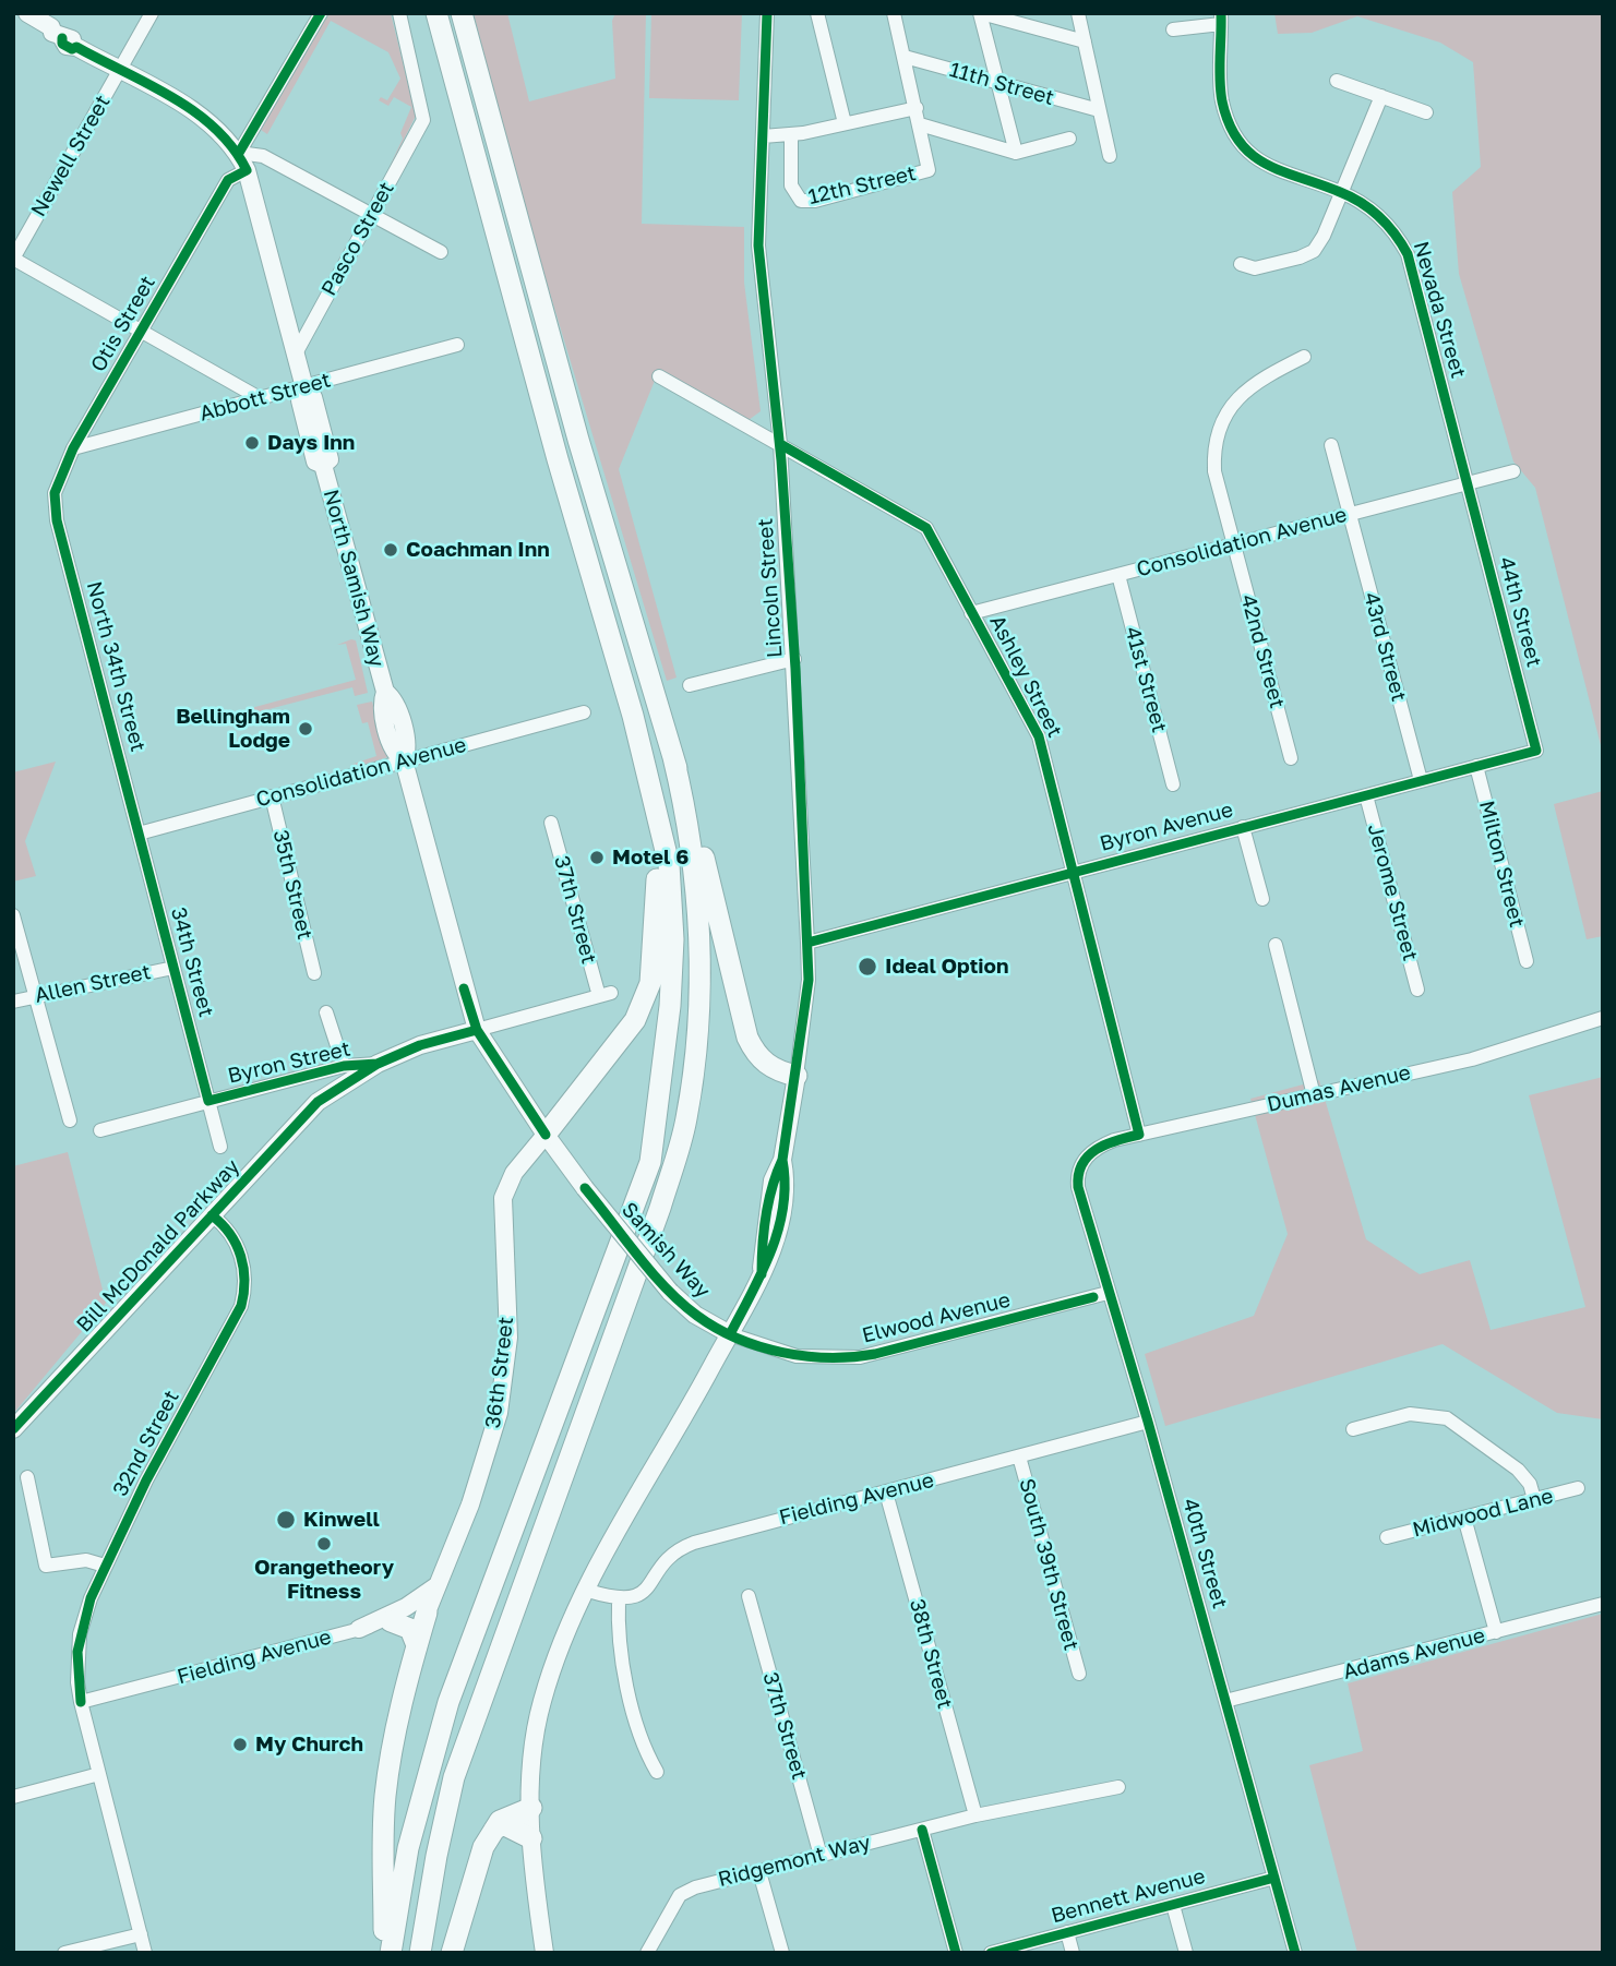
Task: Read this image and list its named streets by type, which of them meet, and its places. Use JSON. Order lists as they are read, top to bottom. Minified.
{"streets":{"main road":["North Samish Way","Lincoln Street","Bill McDonald Parkway","Samish Way","36th Street"],"street":["11th Street","Newell Street","12th Street","Pasco Street","Nevada Street","Otis Street","Abbott Street","Consolidation Avenue","44th Street","43rd Street","42nd Street","North 34th Street","Ashley Street","41st Street","Byron Avenue","Milton Street","35th Street","Jerome Street","37th Street","34th Street","Allen Street","Byron Street","Dumas Avenue","Elwood Avenue","32nd Street","Fielding Avenue","Midwood Lane","40th Street","South 39th Street","38th Street","Adams Avenue","Ridgemont Way","Bennett Avenue"]},"crossings":[["Newell Street","North Samish Way"],["Pasco Street","North Samish Way"],["Nevada Street","Consolidation Avenue"],["Nevada Street","44th Street"],["Otis Street","Abbott Street"],["Otis Street","North Samish Way"],["Otis Street","North 34th Street"],["Abbott Street","North Samish Way"],["Consolidation Avenue","North Samish Way"],["Consolidation Avenue","44th Street"],["Consolidation Avenue","43rd Street"],["Consolidation Avenue","42nd Street"],["Consolidation Avenue","North 34th Street"],["Consolidation Avenue","Ashley Street"],["Consolidation Avenue","41st Street"],["Consolidation Avenue","35th Street"],["Consolidation Avenue","34th Street"],["Consolidation Avenue","Samish Way"],["North Samish Way","Samish Way"],["Lincoln Street","Ashley Street"],["Lincoln Street","Byron Avenue"],["Lincoln Street","Samish Way"],["Lincoln Street","Elwood Avenue"],["44th Street","Byron Avenue"],["43rd Street","Byron Avenue"],["North 34th Street","34th Street"],["Ashley Street","Byron Avenue"],["Ashley Street","Dumas Avenue"],["Byron Avenue","Milton Street"],["Byron Avenue","Jerome Street"],["37th Street","Bill McDonald Parkway"],["37th Street","Ridgemont Way"],["34th Street","Allen Street"],["34th Street","Byron Street"],["Byron Street","Bill McDonald Parkway"],["Dumas Avenue","40th Street"],["Bill McDonald Parkway","Samish Way"],["Bill McDonald Parkway","32nd Street"],["Samish Way","Elwood Avenue"],["Samish Way","36th Street"],["Elwood Avenue","40th Street"],["36th Street","Fielding Avenue"],["32nd Street","Fielding Avenue"],["Fielding Avenue","40th Street"],["Fielding Avenue","South 39th Street"],["Fielding Avenue","38th Street"],["40th Street","Adams Avenue"],["40th Street","Bennett Avenue"],["38th Street","Ridgemont Way"]],"places":["Days Inn","Coachman Inn","Bellingham Lodge","Motel 6","Ideal Option","Kinwell","Orangetheory Fitness","My Church"]}
